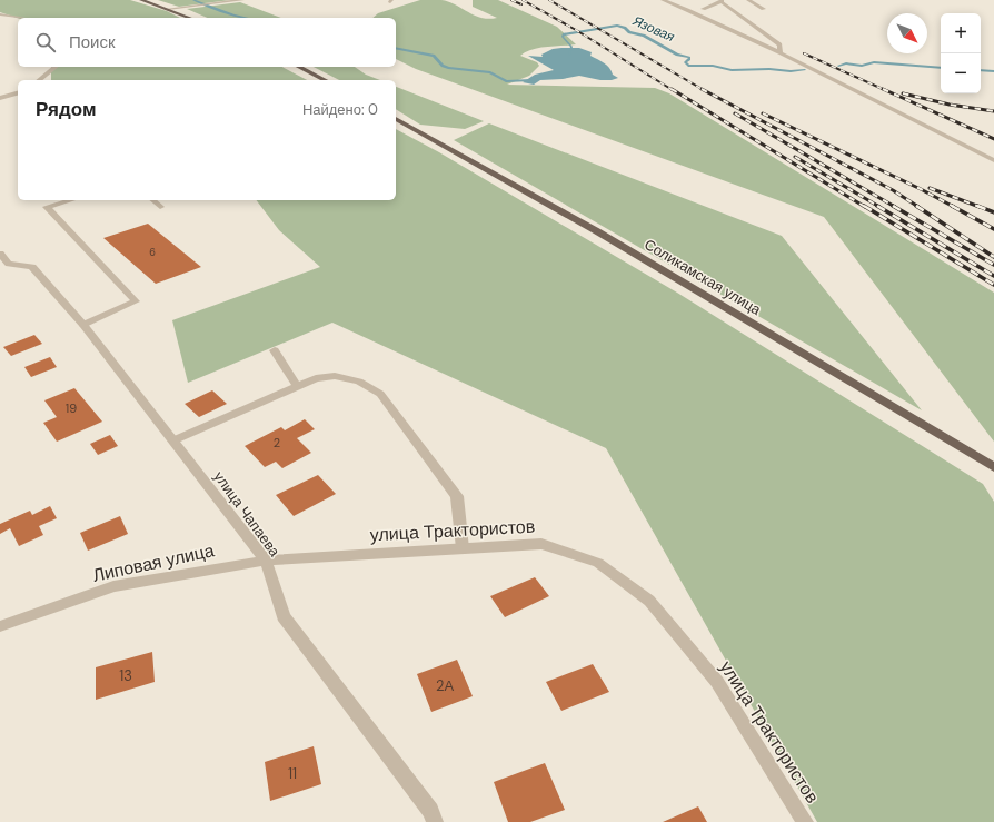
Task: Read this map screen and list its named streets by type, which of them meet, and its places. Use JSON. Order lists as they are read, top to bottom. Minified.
{"streets":{"main road":["Соликамская улица"],"street":["улица Чапаева","улица Трактористов","Липовая улица"]},"crossings":[["улица Чапаева","улица Трактористов"],["улица Чапаева","Липовая улица"],["улица Трактористов","Липовая улица"]],"water":["Язовая"],"house_numbers":["6","19","2","13","2А","11"],"north":"bottom right","page":{"map_buttons":["+","−"],"search":"Поиск","heading":["Рядом","Найдено: 0"]}}
